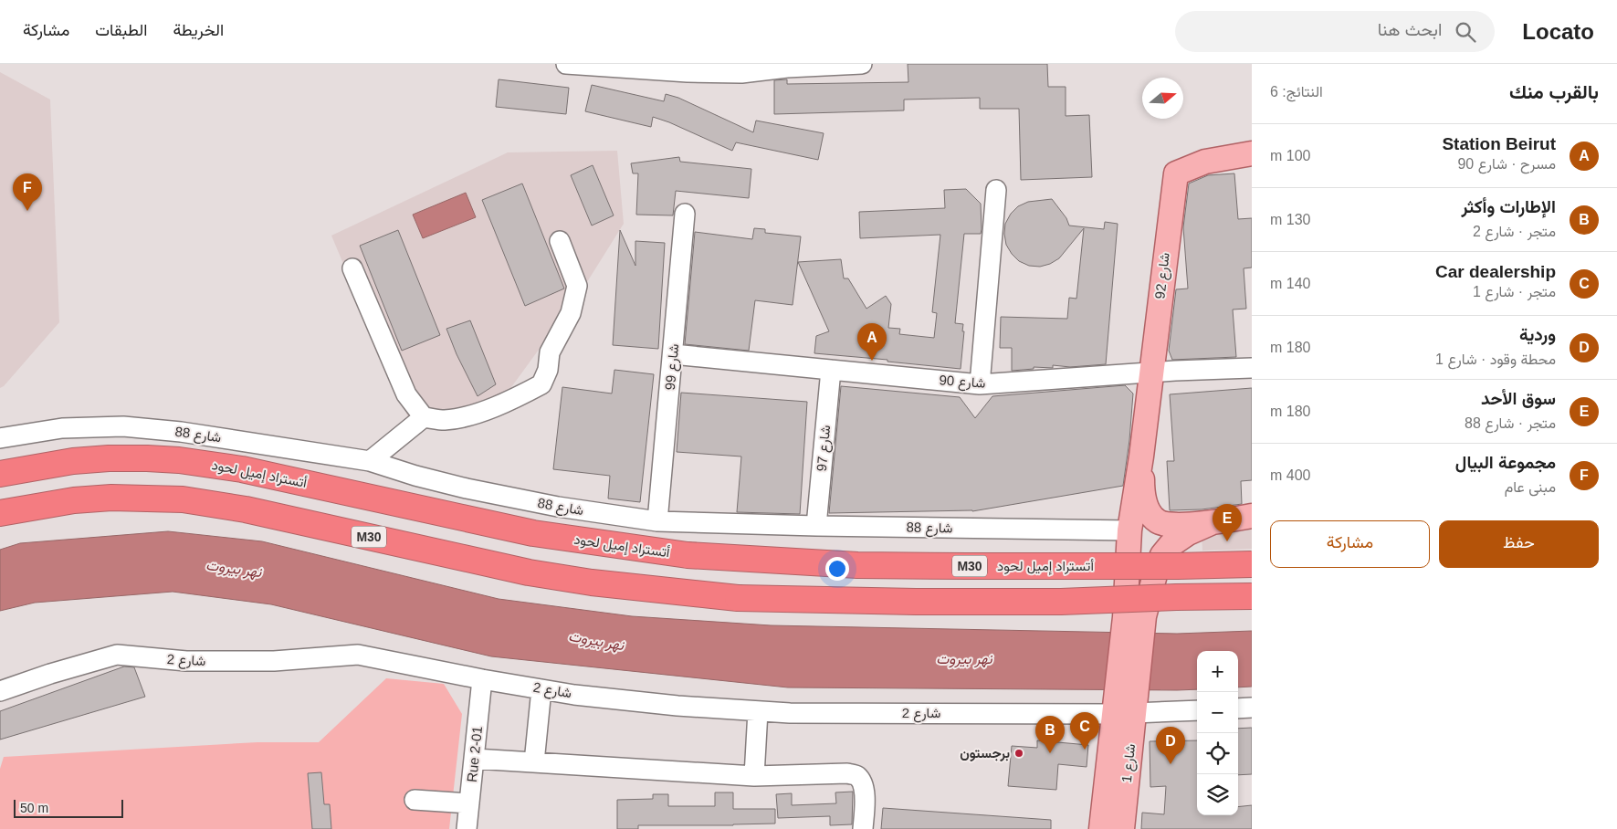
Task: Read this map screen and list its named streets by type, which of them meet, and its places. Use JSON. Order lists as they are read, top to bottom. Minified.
{"streets":{"highway":["أتستراد إميل لحود","M30"],"main road":["شارع 92","شارع 1"],"street":["شارع 99","شارع 90","شارع 88","شارع 97","شارع 2","Rue 2-01"]},"crossings":[["شارع 92","شارع 90"],["شارع 99","شارع 90"],["شارع 99","شارع 88"],["شارع 90","شارع 97"],["شارع 88","شارع 97"],["شارع 2","Rue 2-01"],["شارع 2","شارع 1"]],"water":["نهر بيروت"],"places":["برجستون"],"scale_bar":"50 m","north":"right","page":{"header":"Locato","search":"ابحث هنا","nav":["الخريطة","الطبقات","مشاركة"],"heading":["بالقرب منك","النتائج: 6"],"list":[{"mark":"A","name":"Station Beirut","note":"مسرح · شارع 90","value":"100 m"},{"mark":"B","name":"الإطارات وأكثر","note":"متجر · شارع 2","value":"130 m"},{"mark":"C","name":"Car dealership","note":"متجر · شارع 1","value":"140 m"},{"mark":"D","name":"وردية","note":"محطة وقود · شارع 1","value":"180 m"},{"mark":"E","name":"سوق الأحد","note":"متجر · شارع 88","value":"180 m"},{"mark":"F","name":"مجموعة البيال","note":"مبنى عام","value":"400 m"}],"pins":["F","A","E","C","B","D"],"buttons":["حفظ","مشاركة"],"map_buttons":["+","−"],"scale":"50 m"}}
